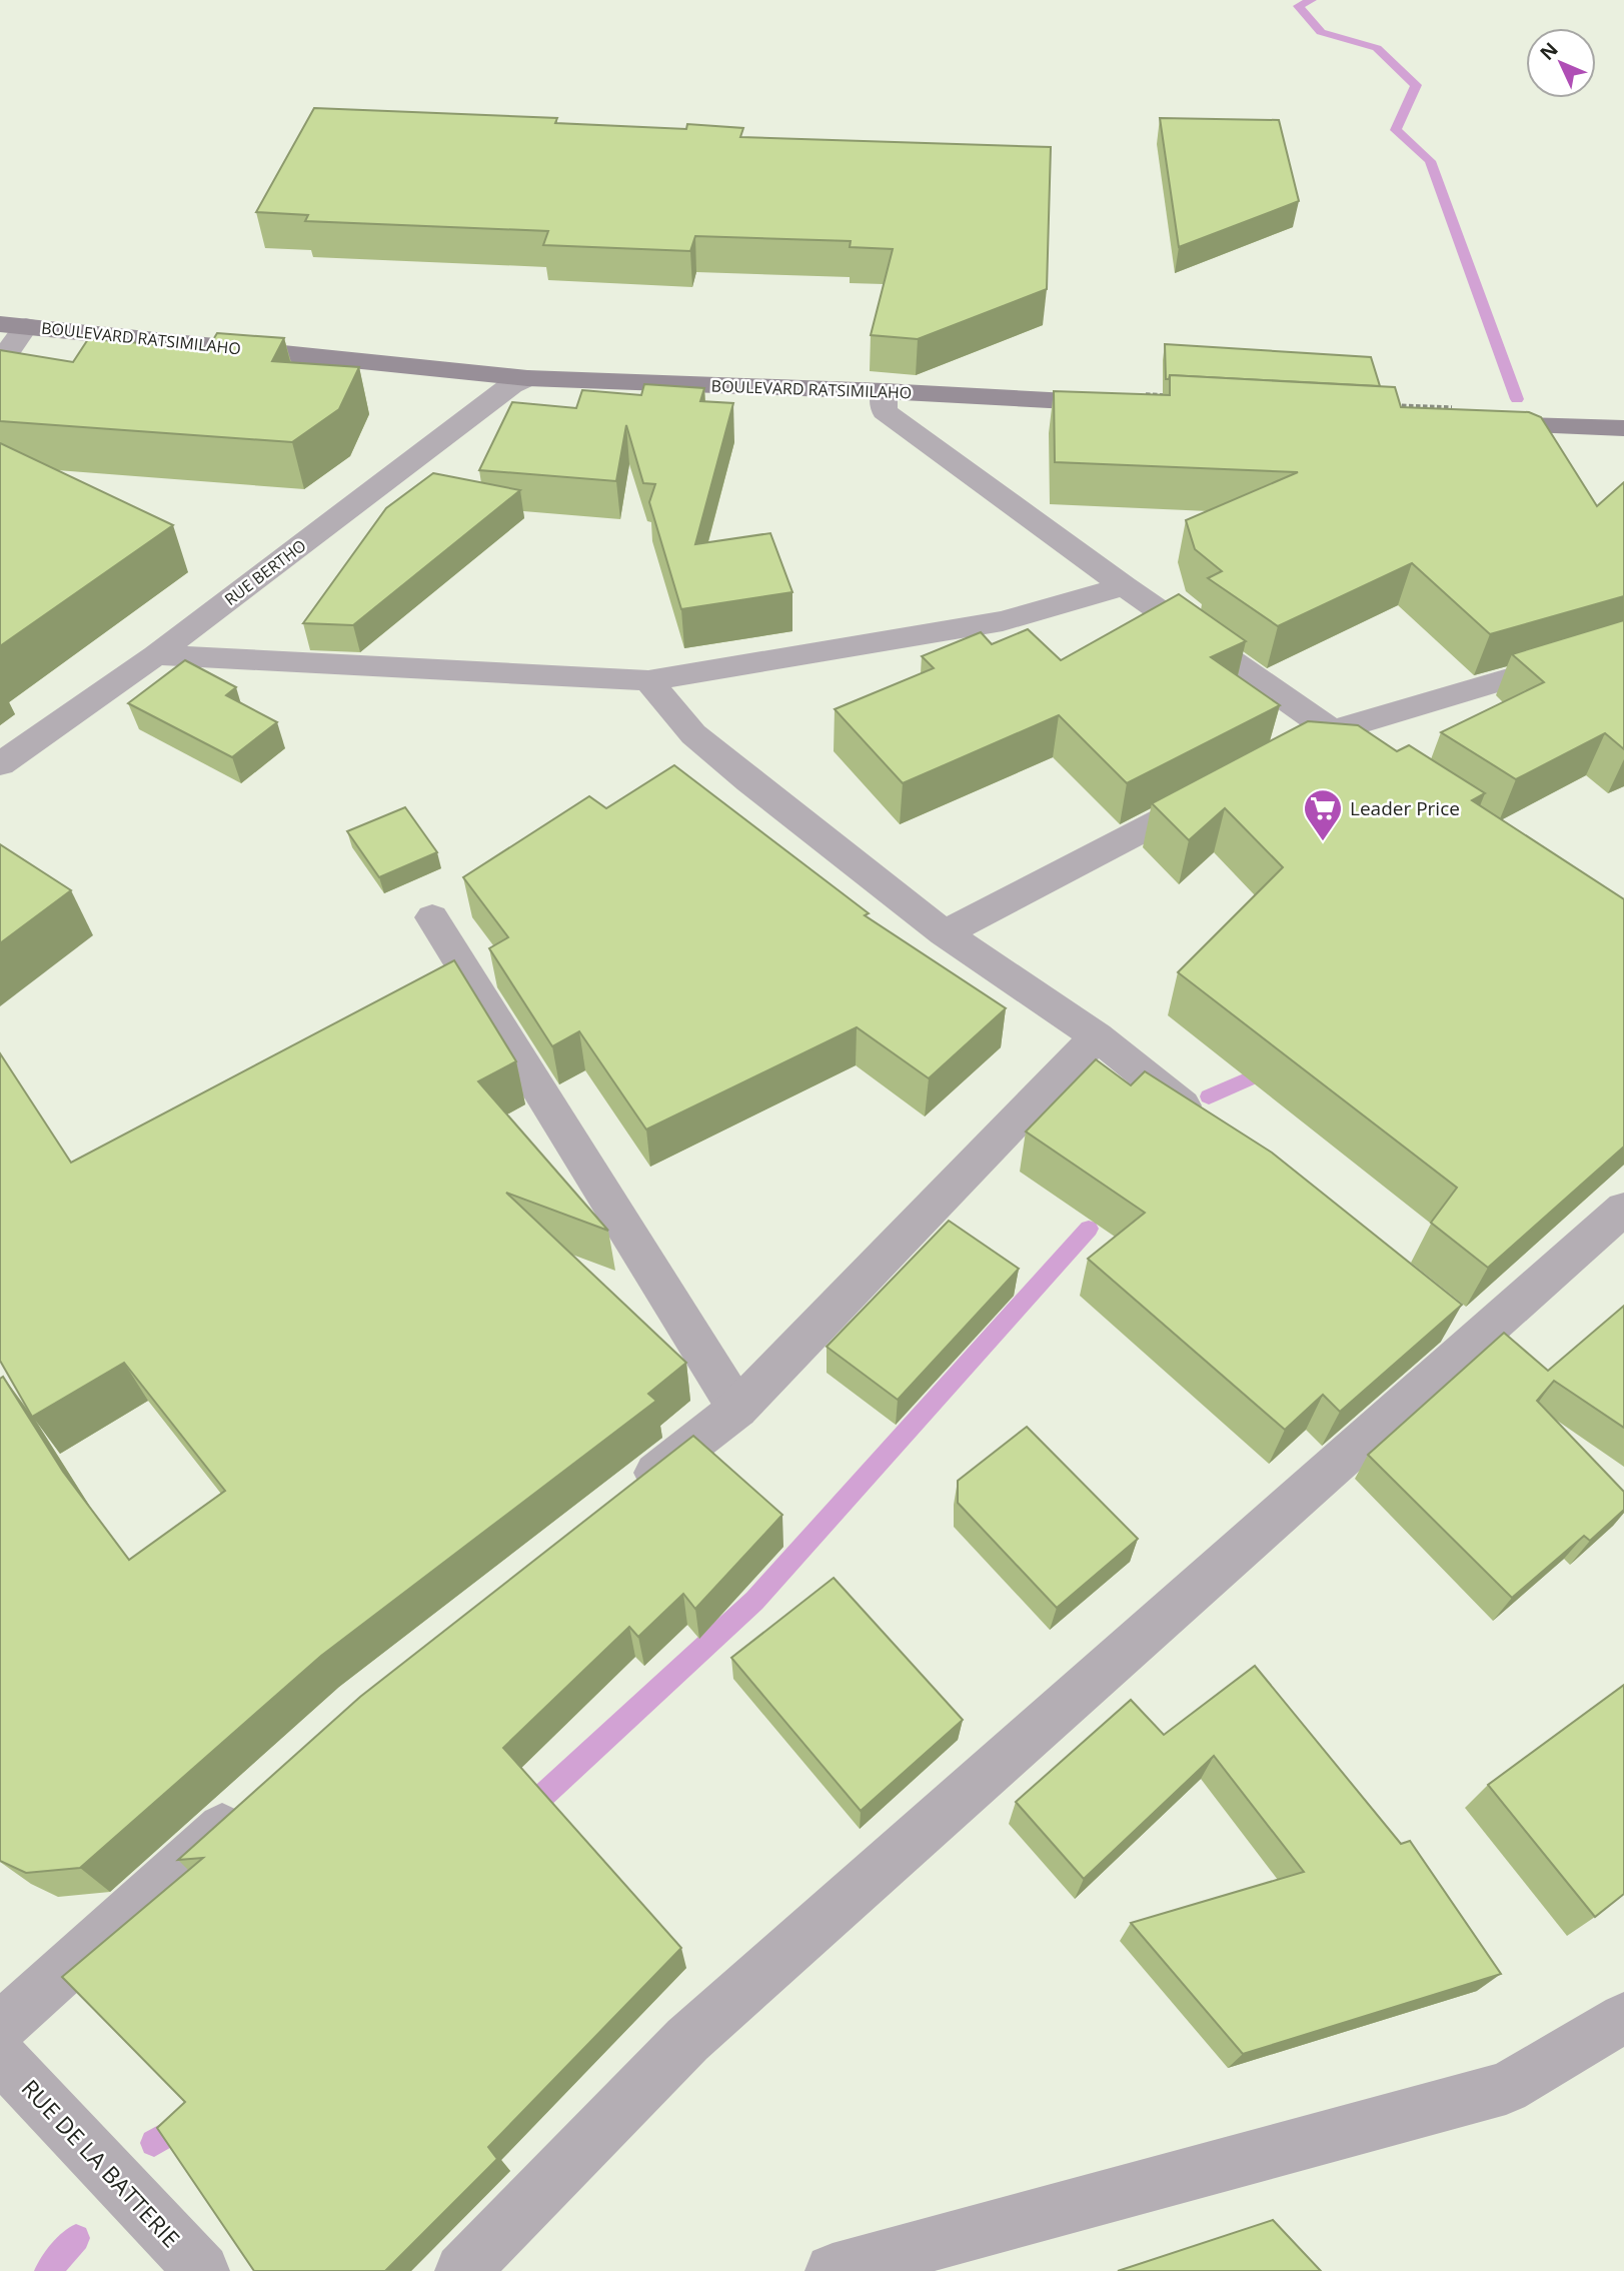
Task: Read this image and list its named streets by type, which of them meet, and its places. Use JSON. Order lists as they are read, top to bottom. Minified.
{"streets":{"main road":["BOULEVARD RATSIMILAHO"],"street":["RUE BERTHO","RUE DE LA BATTERIE"]},"crossings":[["BOULEVARD RATSIMILAHO","RUE BERTHO"]],"places":{"supermarket":["Leader Price"]},"north":"top left"}
